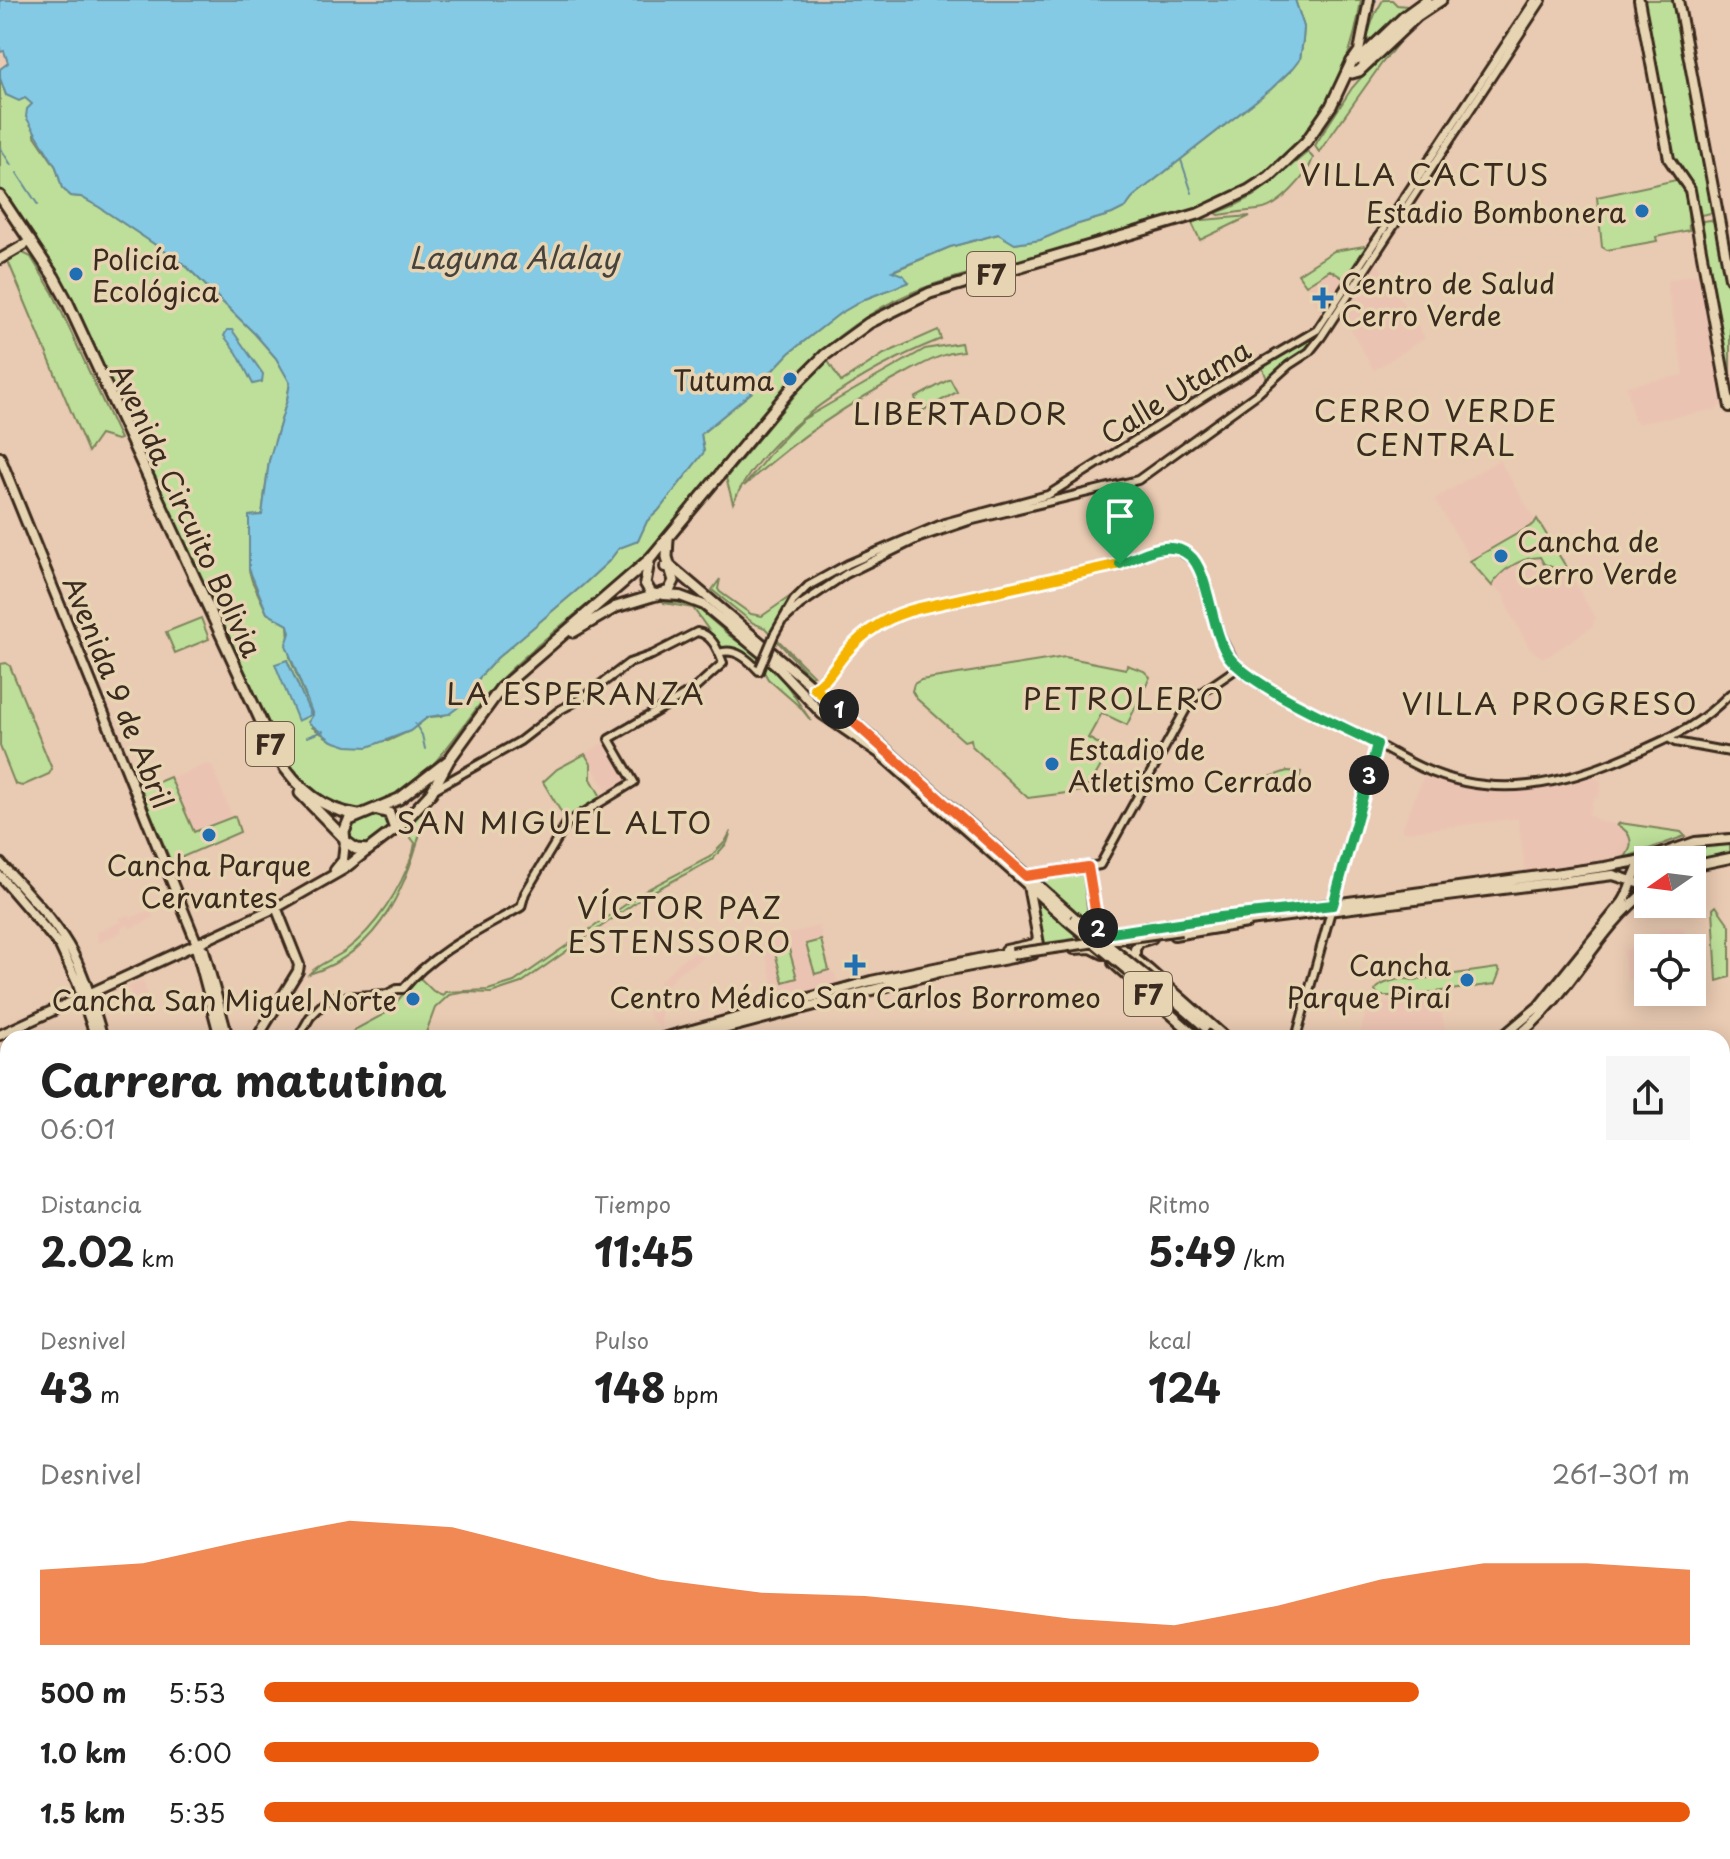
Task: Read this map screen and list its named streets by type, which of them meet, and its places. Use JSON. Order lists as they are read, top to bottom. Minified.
{"streets":{"highway":["F7","Avenida Circuito Bolivia"],"main road":["Avenida 9 de Abril"],"street":["Calle Utama"]},"crossings":[["F7","Avenida Circuito Bolivia"],["F7","Avenida 9 de Abril"]],"districts":["VILLA CACTUS","CERRO VERDE CENTRAL","LIBERTADOR","LA ESPERANZA","PETROLERO","VILLA PROGRESO","SAN MIGUEL ALTO","VÍCTOR PAZ ESTENSSORO"],"water":["Laguna Alalay"],"places":{"other":["Estadio Bombonera","Policía Ecológica","Tutuma","Cancha de Cerro Verde","Estadio de Atletismo Cerrado","Cancha Parque Cervantes","Cancha Parque Piraí","Cancha San Miguel Norte"],"health":["Centro de Salud Cerro Verde","Centro Médico San Carlos Borromeo"]},"north":"left","page":{"pins":["1","3","2"],"heading":["Carrera matutina","06:01"],"stats":[["Distancia","2.02 km"],["Tiempo","11:45"],["Ritmo","5:49 /km"],["Desnivel","43 m"],["Pulso","148 bpm"],["kcal","124"]],"chart":["Desnivel","261–301 m"],"list":[{"name":"500 m","note":"5:53"},{"name":"1.0 km","note":"6:00"},{"name":"1.5 km","note":"5:35"}]}}
